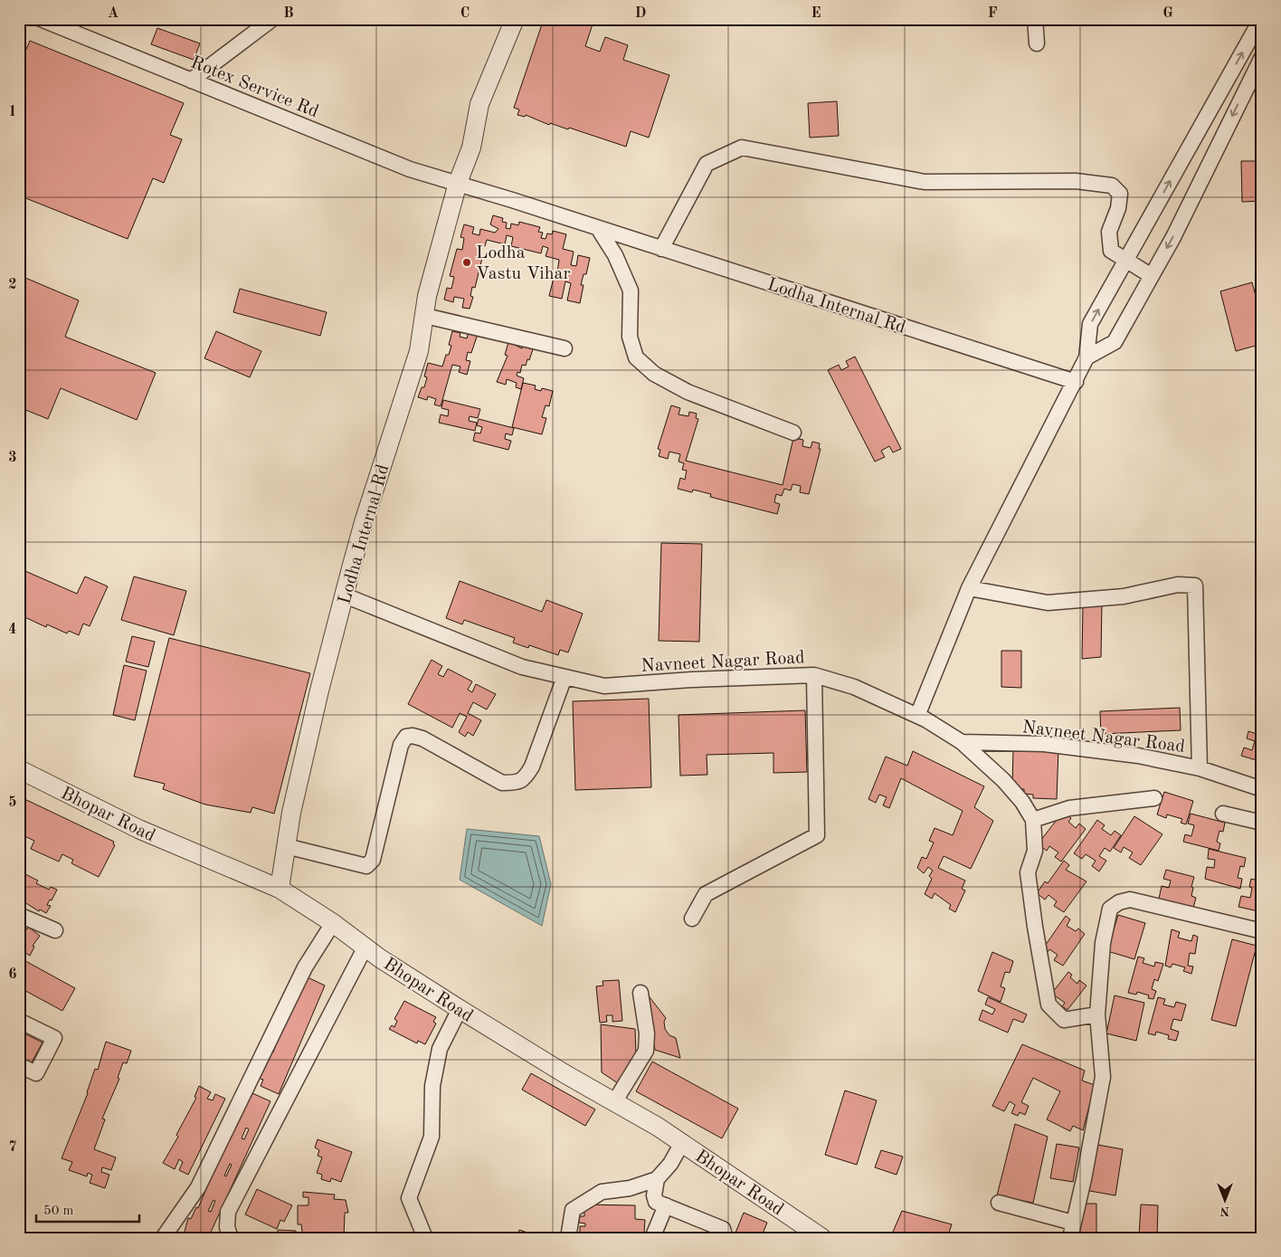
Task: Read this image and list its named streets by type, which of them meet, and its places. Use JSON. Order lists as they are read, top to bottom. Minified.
{"streets":{"street":["Rotex Service Rd","Lodha Internal Rd","Navneet Nagar Road","Bhopar Road"]},"crossings":[["Rotex Service Rd","Lodha Internal Rd"],["Lodha Internal Rd","Navneet Nagar Road"],["Lodha Internal Rd","Bhopar Road"]],"places":["Lodha Vastu Vihar"],"scale_bar":"50 m","north":"bottom","grid":{"columns":["A","B","C","D","E","F","G"],"rows":["1","2","3","4","5","6","7"]}}
